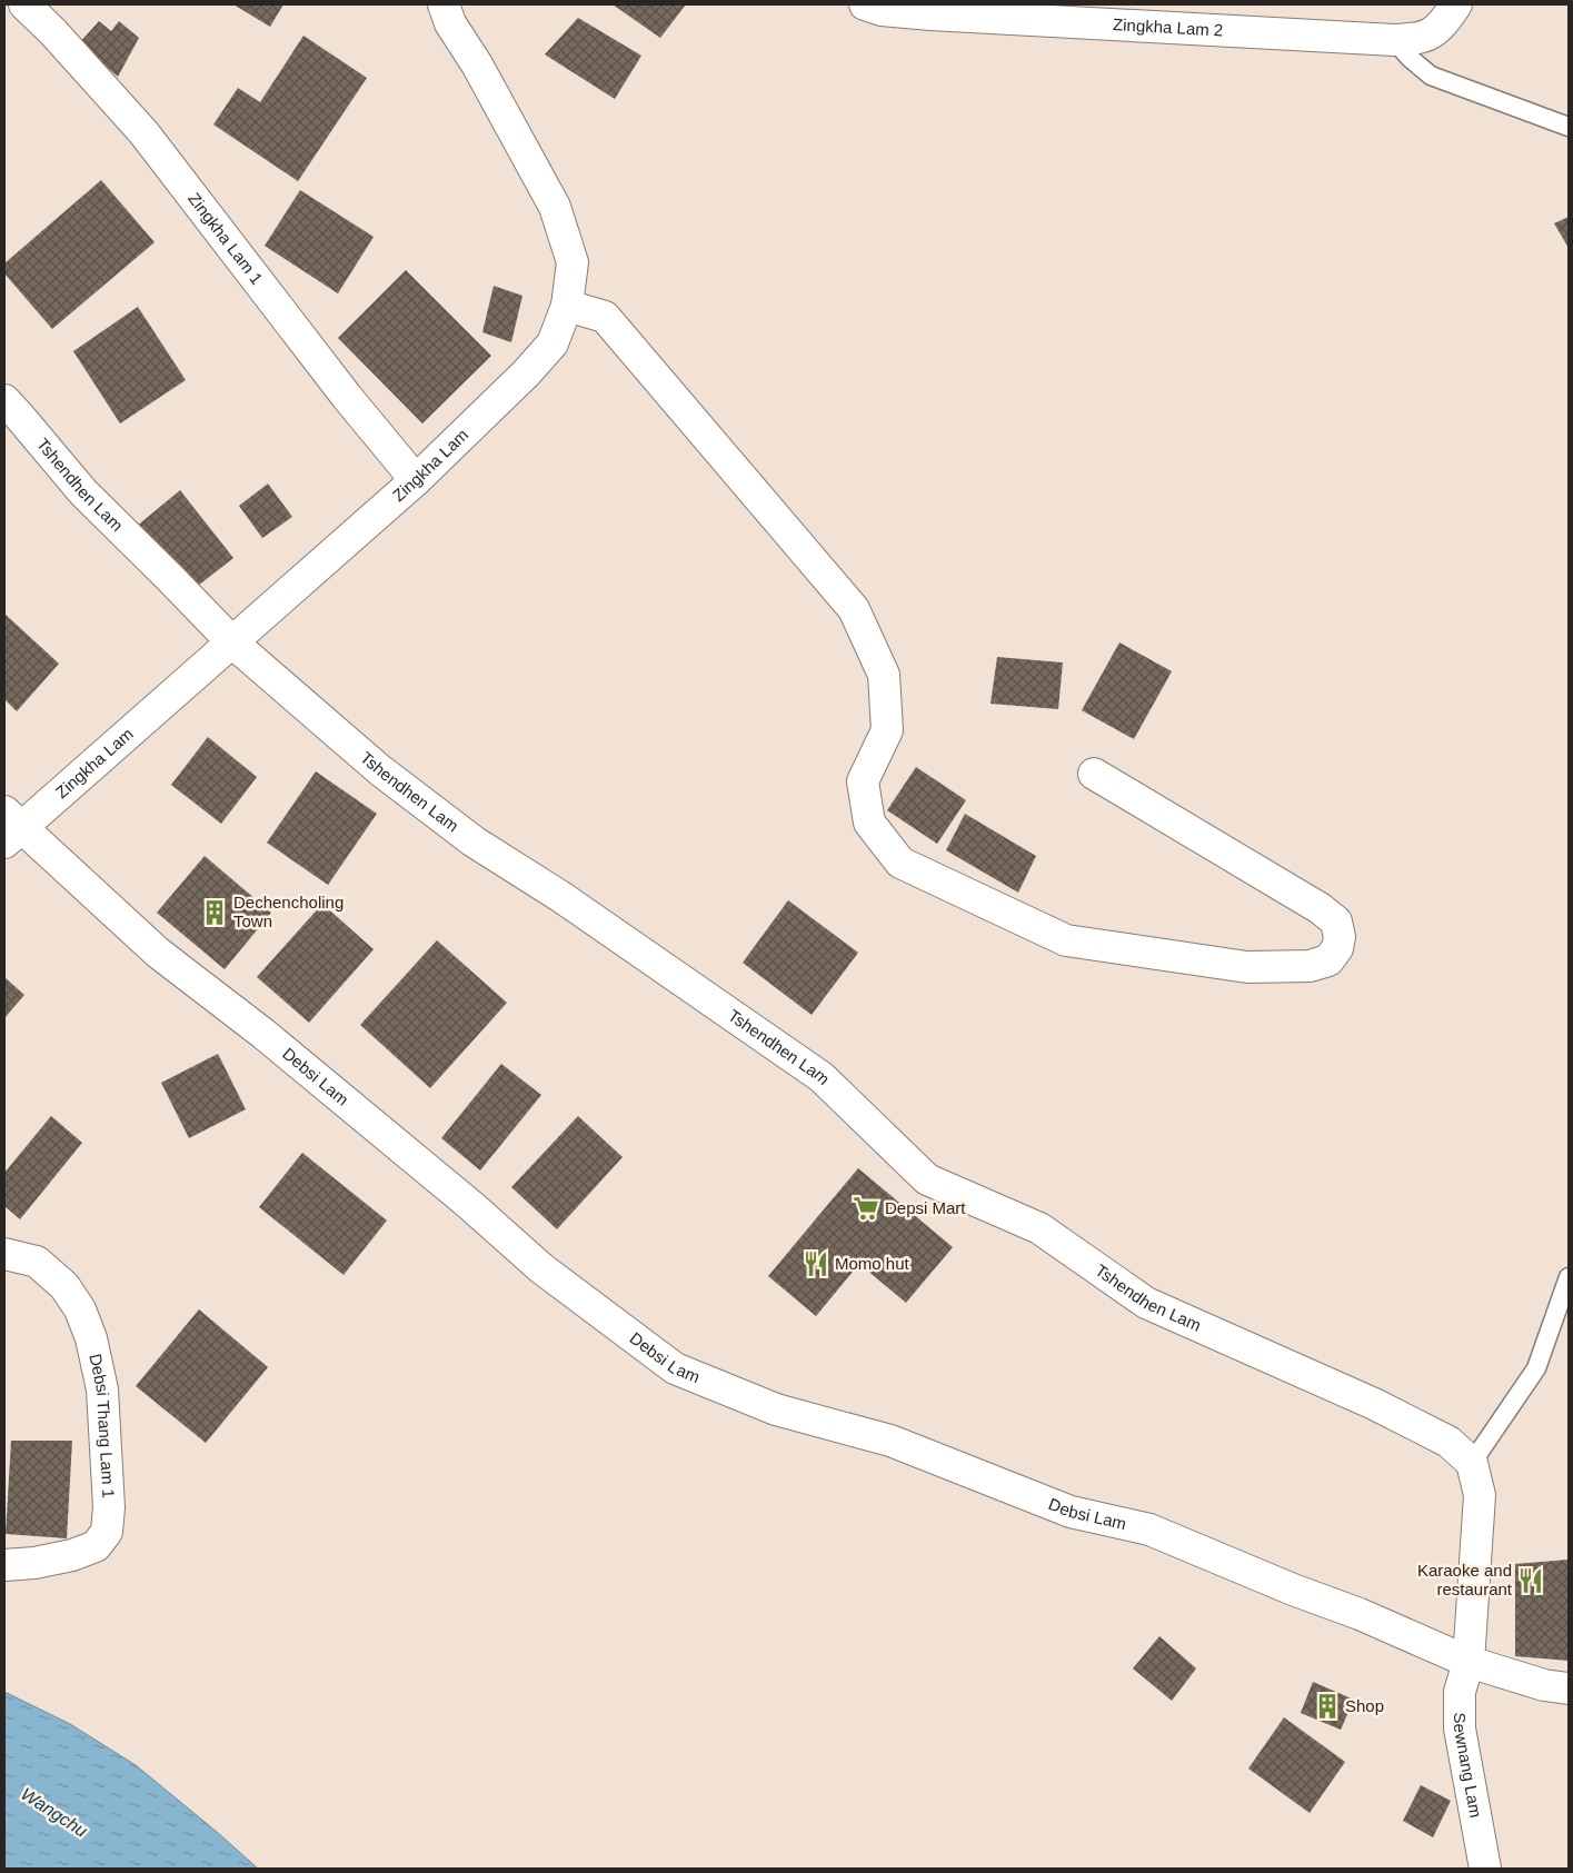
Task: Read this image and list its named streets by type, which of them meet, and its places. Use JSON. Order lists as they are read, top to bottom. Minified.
{"streets":{"street":["Zingkha Lam 2","Zingkha Lam 1","Zingkha Lam","Tshendhen Lam","Debsi Lam","Debsi Thang Lam 1","Sewnang Lam"]},"crossings":[["Zingkha Lam 1","Zingkha Lam"],["Zingkha Lam","Tshendhen Lam"],["Zingkha Lam","Debsi Lam"],["Debsi Lam","Sewnang Lam"]],"water":["Wangchu"],"places":{"building":["Dechencholing Town","Shop"],"supermarket":["Depsi Mart"],"restaurant":["Momo hut","Karaoke and restaurant"]}}
